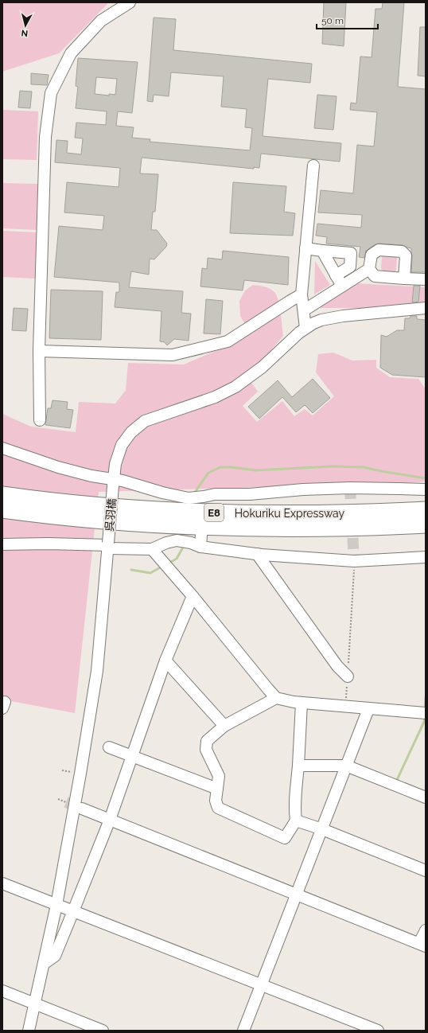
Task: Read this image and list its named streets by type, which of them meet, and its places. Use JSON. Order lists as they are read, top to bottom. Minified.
{"streets":{"highway":["E8","Hokuriku Expressway"],"street":["呉羽橋"]},"scale_bar":"50 m","north":"bottom"}
